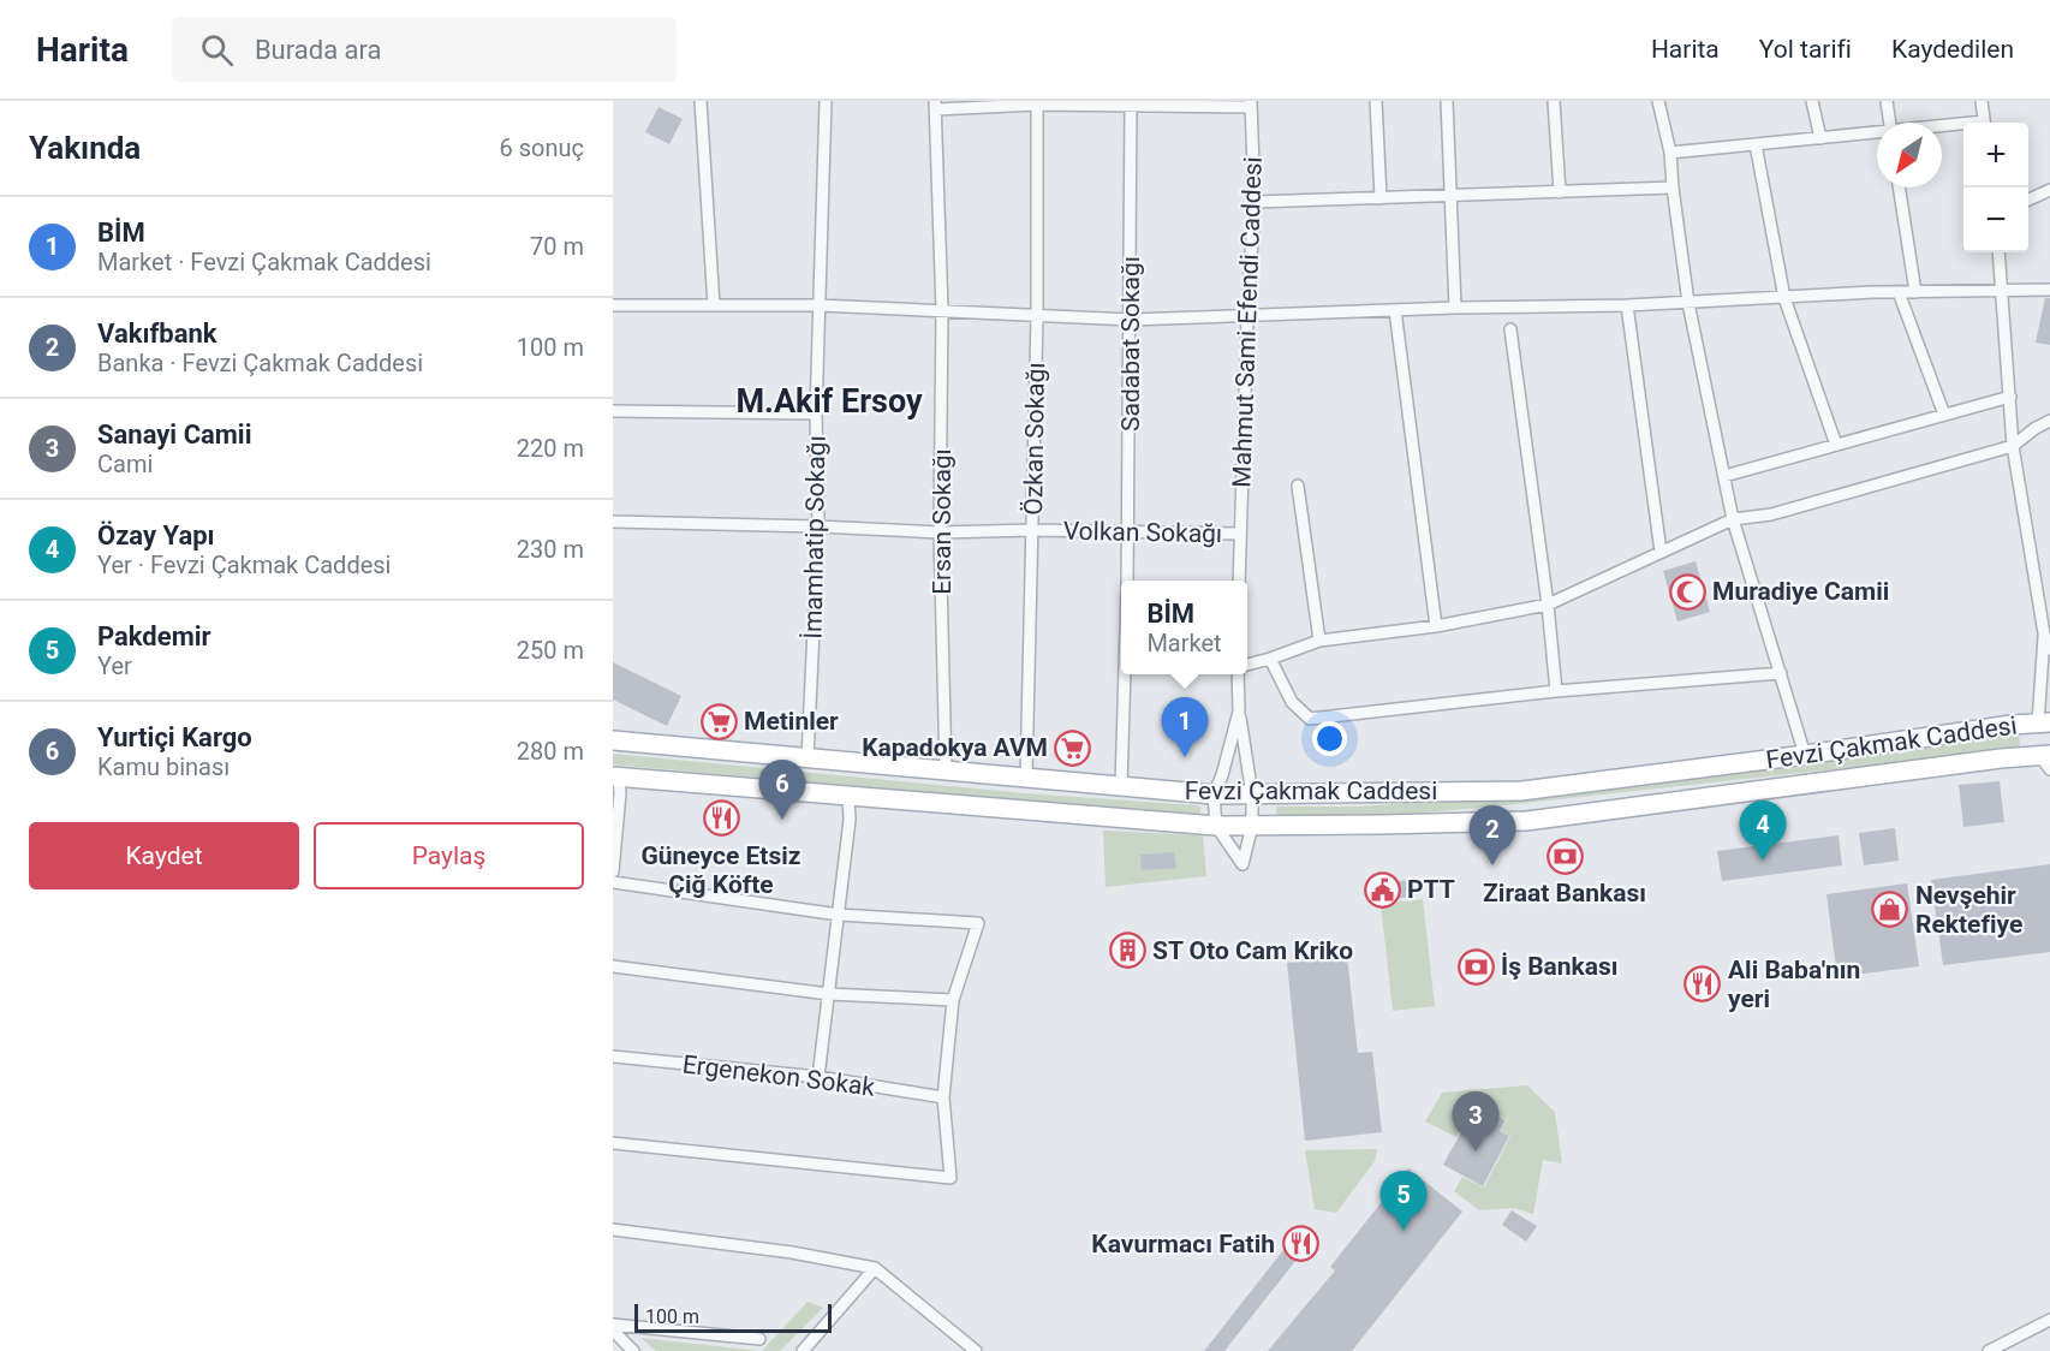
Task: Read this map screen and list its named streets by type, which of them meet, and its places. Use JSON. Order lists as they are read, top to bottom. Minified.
{"streets":{"main road":["Fevzi Çakmak Caddesi"],"street":["Mahmut Sami Efendi Caddesi","Sadabat Sokağı","Özkan Sokağı","Ersan Sokağı","Volkan Sokağı","İmamhatip Sokağı","Ergenekon Sokak"]},"crossings":[["Mahmut Sami Efendi Caddesi","Volkan Sokağı"],["Sadabat Sokağı","Volkan Sokağı"],["Sadabat Sokağı","Fevzi Çakmak Caddesi"],["Özkan Sokağı","Volkan Sokağı"],["Özkan Sokağı","Fevzi Çakmak Caddesi"],["Ersan Sokağı","Volkan Sokağı"],["Ersan Sokağı","Fevzi Çakmak Caddesi"],["Volkan Sokağı","İmamhatip Sokağı"],["İmamhatip Sokağı","Fevzi Çakmak Caddesi"]],"districts":["M.Akif Ersoy"],"places":{"mosque":["Muradiye Camii"],"supermarket":["Metinler","Kapadokya AVM"],"restaurant":["Güneyce Etsiz Çiğ Köfte","Ali Baba'nın yeri","Kavurmacı Fatih"],"bank":["Ziraat Bankası","İş Bankası"],"public building":["PTT"],"shop":["Nevşehir Rektefiye"],"building":["ST Oto Cam Kriko"]},"scale_bar":"100 m","north":"bottom left","page":{"header":"Harita","search":"Burada ara","nav":["Harita","Yol tarifi","Kaydedilen"],"heading":["Yakında","6 sonuç"],"map_buttons":["+","−"],"list":[{"mark":"1","name":"BİM","note":"Market · Fevzi Çakmak Caddesi","value":"70 m"},{"mark":"2","name":"Vakıfbank","note":"Banka · Fevzi Çakmak Caddesi","value":"100 m"},{"mark":"3","name":"Sanayi Camii","note":"Cami","value":"220 m"},{"mark":"4","name":"Özay Yapı","note":"Yer · Fevzi Çakmak Caddesi","value":"230 m"},{"mark":"5","name":"Pakdemir","note":"Yer","value":"250 m"},{"mark":"6","name":"Yurtiçi Kargo","note":"Kamu binası","value":"280 m"}],"popup":["BİM","Market"],"pins":["1","6","4","2","3","5"],"buttons":["Kaydet","Paylaş"],"scale":"100 m"}}
